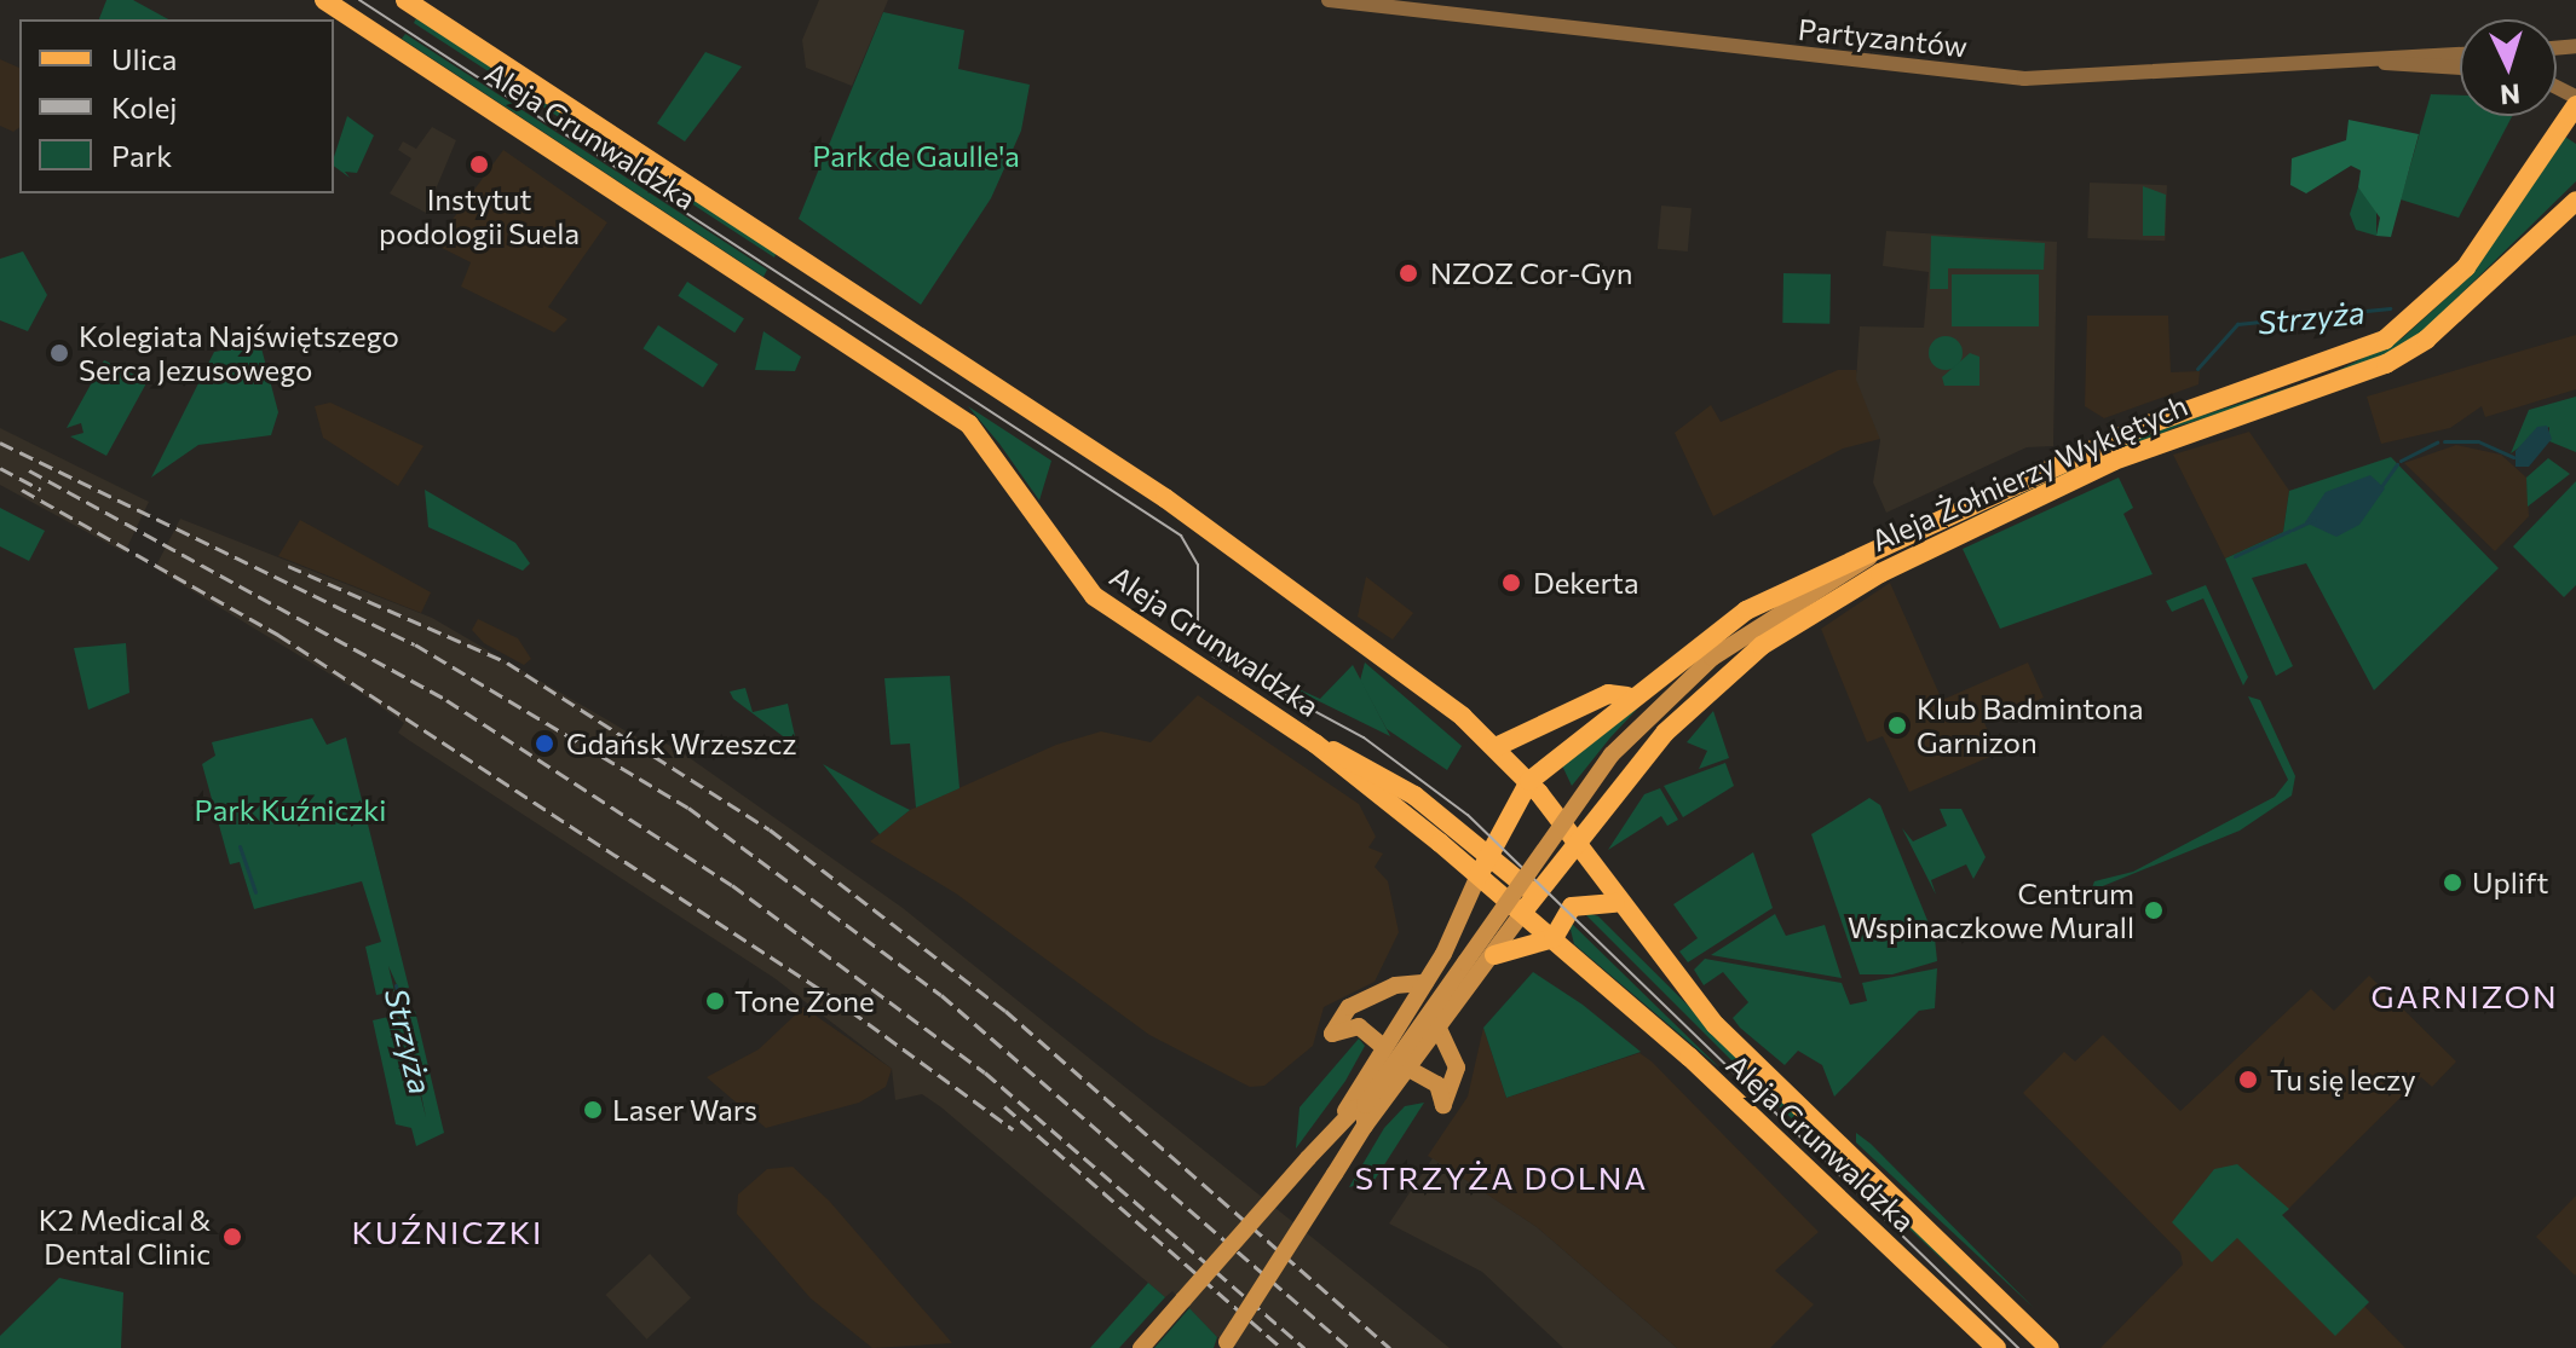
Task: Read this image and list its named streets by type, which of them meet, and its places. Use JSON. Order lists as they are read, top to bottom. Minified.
{"streets":{"main road":["Aleja Grunwaldzka","Aleja Żołnierzy Wyklętych"],"street":["Partyzantów"]},"districts":["GARNIZON","STRZYŻA DOLNA","KUŹNICZKI"],"water":["Strzyża"],"parks":["Park de Gaulle'a","Park Kuźniczki"],"places":["Instytut podologii Suela","NZOZ Cor-Gyn","Kolegiata Najświętszego Serca Jezusowego","Dekerta","Klub Badmintona Garnizon","Gdańsk Wrzeszcz","Uplift","Centrum Wspinaczkowe Murall","Tone Zone","Tu się leczy","Laser Wars","K2 Medical & Dental Clinic"],"legend":["Ulica","Kolej","Park"],"north":"bottom"}
